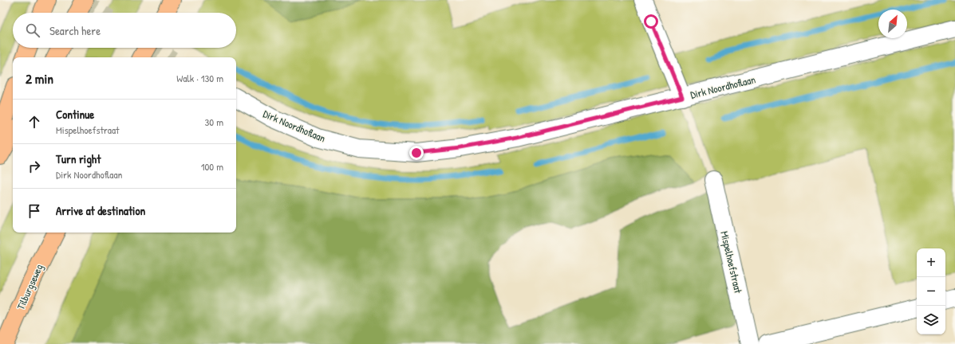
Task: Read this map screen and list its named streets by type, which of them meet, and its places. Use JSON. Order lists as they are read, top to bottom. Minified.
{"streets":{"highway":["Tilburgseweg"],"street":["Dirk Noordhoflaan","Mispelhoefstraat"]},"north":"top right","page":{"search":"Search here","heading":["2 min","Walk · 130 m"],"list":[["Continue","Mispelhoefstraat","30 m"],["Turn right","Dirk Noordhoflaan","100 m"],"Arrive at destination"],"map_buttons":["+","−"]}}
